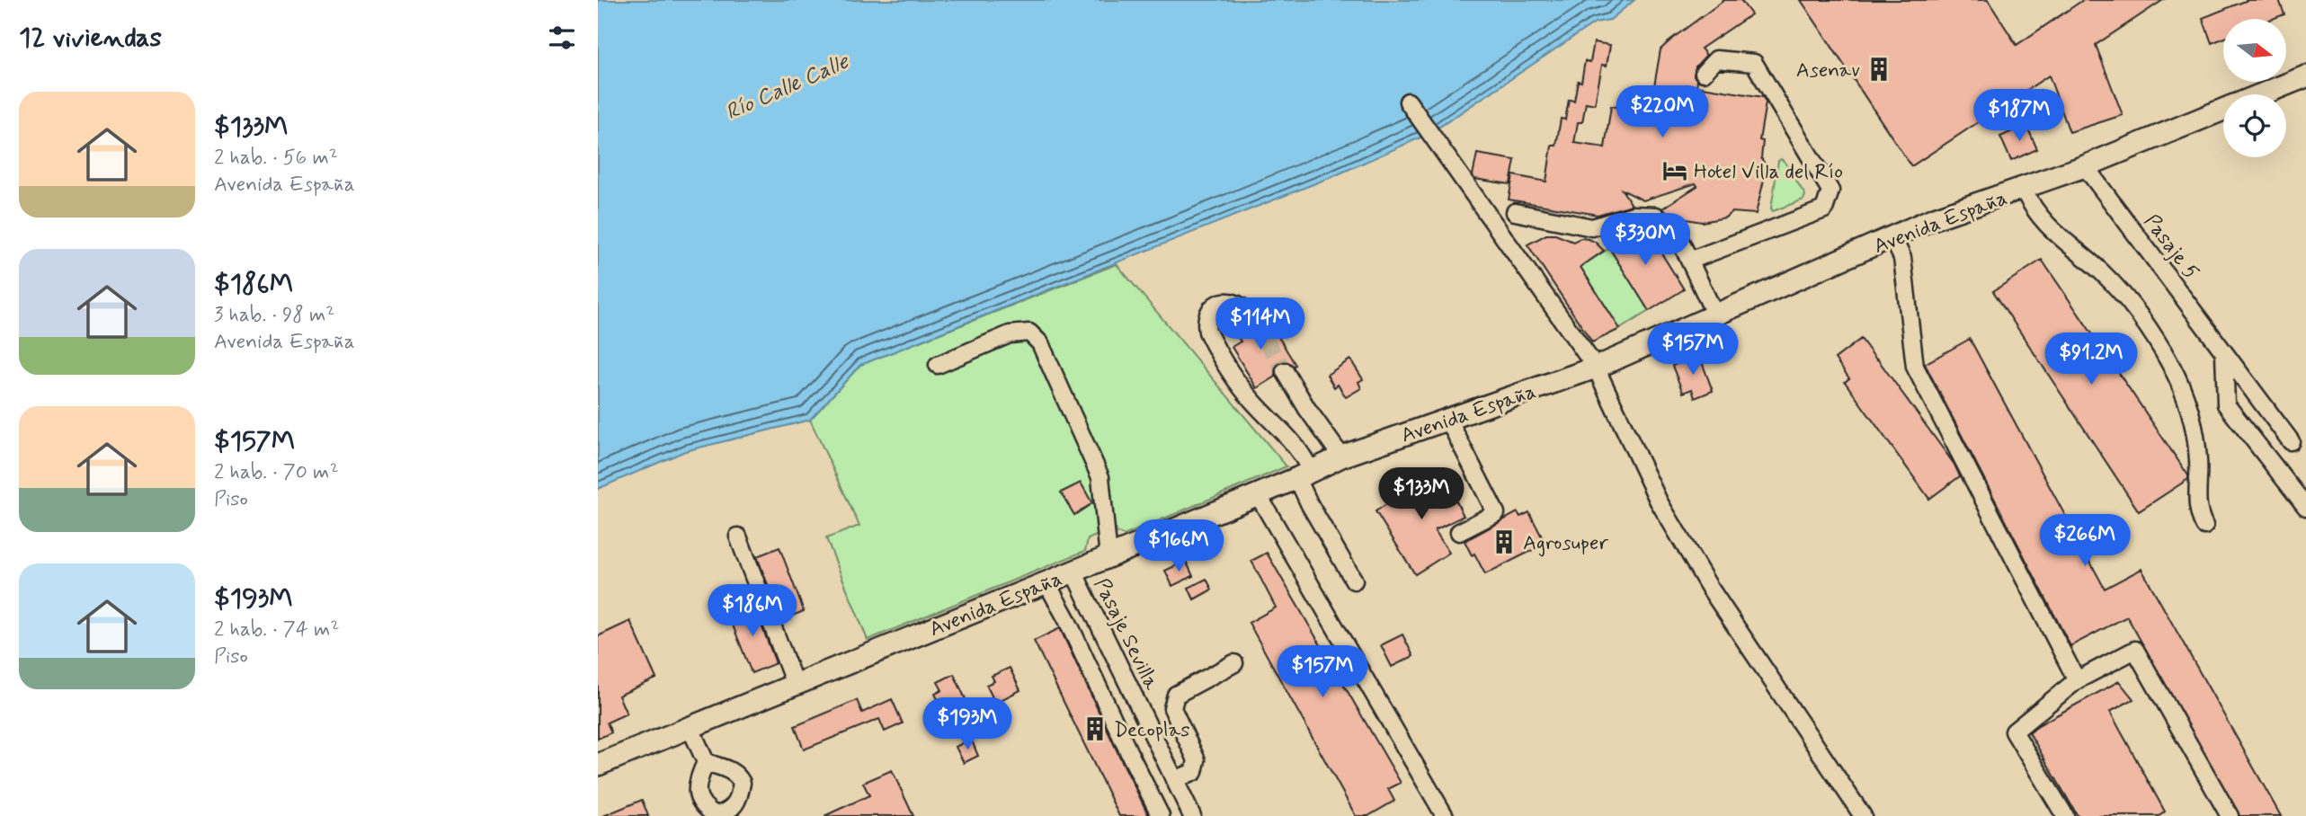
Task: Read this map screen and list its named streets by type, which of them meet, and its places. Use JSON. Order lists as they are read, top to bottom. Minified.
{"streets":{"main road":["Avenida España"],"street":["Pasaje 5","Pasaje Sevilla"]},"crossings":[["Avenida España","Pasaje 5"],["Avenida España","Pasaje Sevilla"]],"water":["Río Calle Calle"],"places":{"building":["Asenav","Agrosuper","Decoplas"],"hotel":["Hotel Villa del Río"]},"north":"right","page":{"heading":"12 viviendas","list":[{"name":"$133M","note":"2 hab. · 56 m² · Avenida España"},{"name":"$186M","note":"3 hab. · 98 m² · Avenida España"},{"name":"$157M","note":"2 hab. · 70 m² · Piso"},{"name":"$193M","note":"2 hab. · 74 m² · Piso"}],"price":["$220M","$187M","$330M","$114M","$157M","$91.2M","$133M","$266M","$166M","$186M","$157M","$193M"]}}
